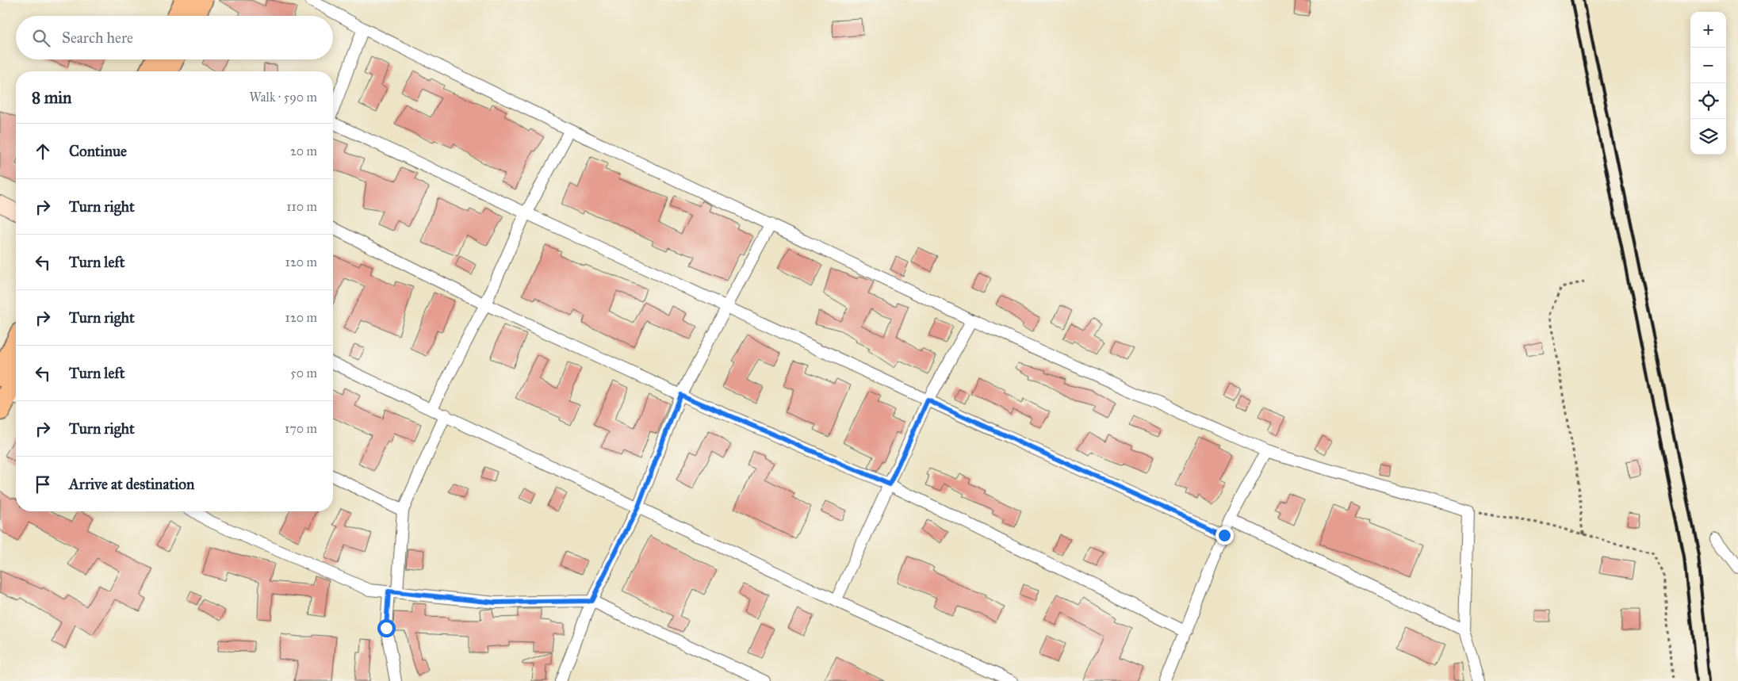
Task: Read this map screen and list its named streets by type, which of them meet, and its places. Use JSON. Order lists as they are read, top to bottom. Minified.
{"page":{"map_buttons":["+","−"],"search":"Search here","heading":["8 min","Walk · 590 m"],"list":[["Continue","20 m"],["Turn right","110 m"],["Turn left","120 m"],["Turn right","120 m"],["Turn left","50 m"],["Turn right","170 m"],"Arrive at destination"]}}
